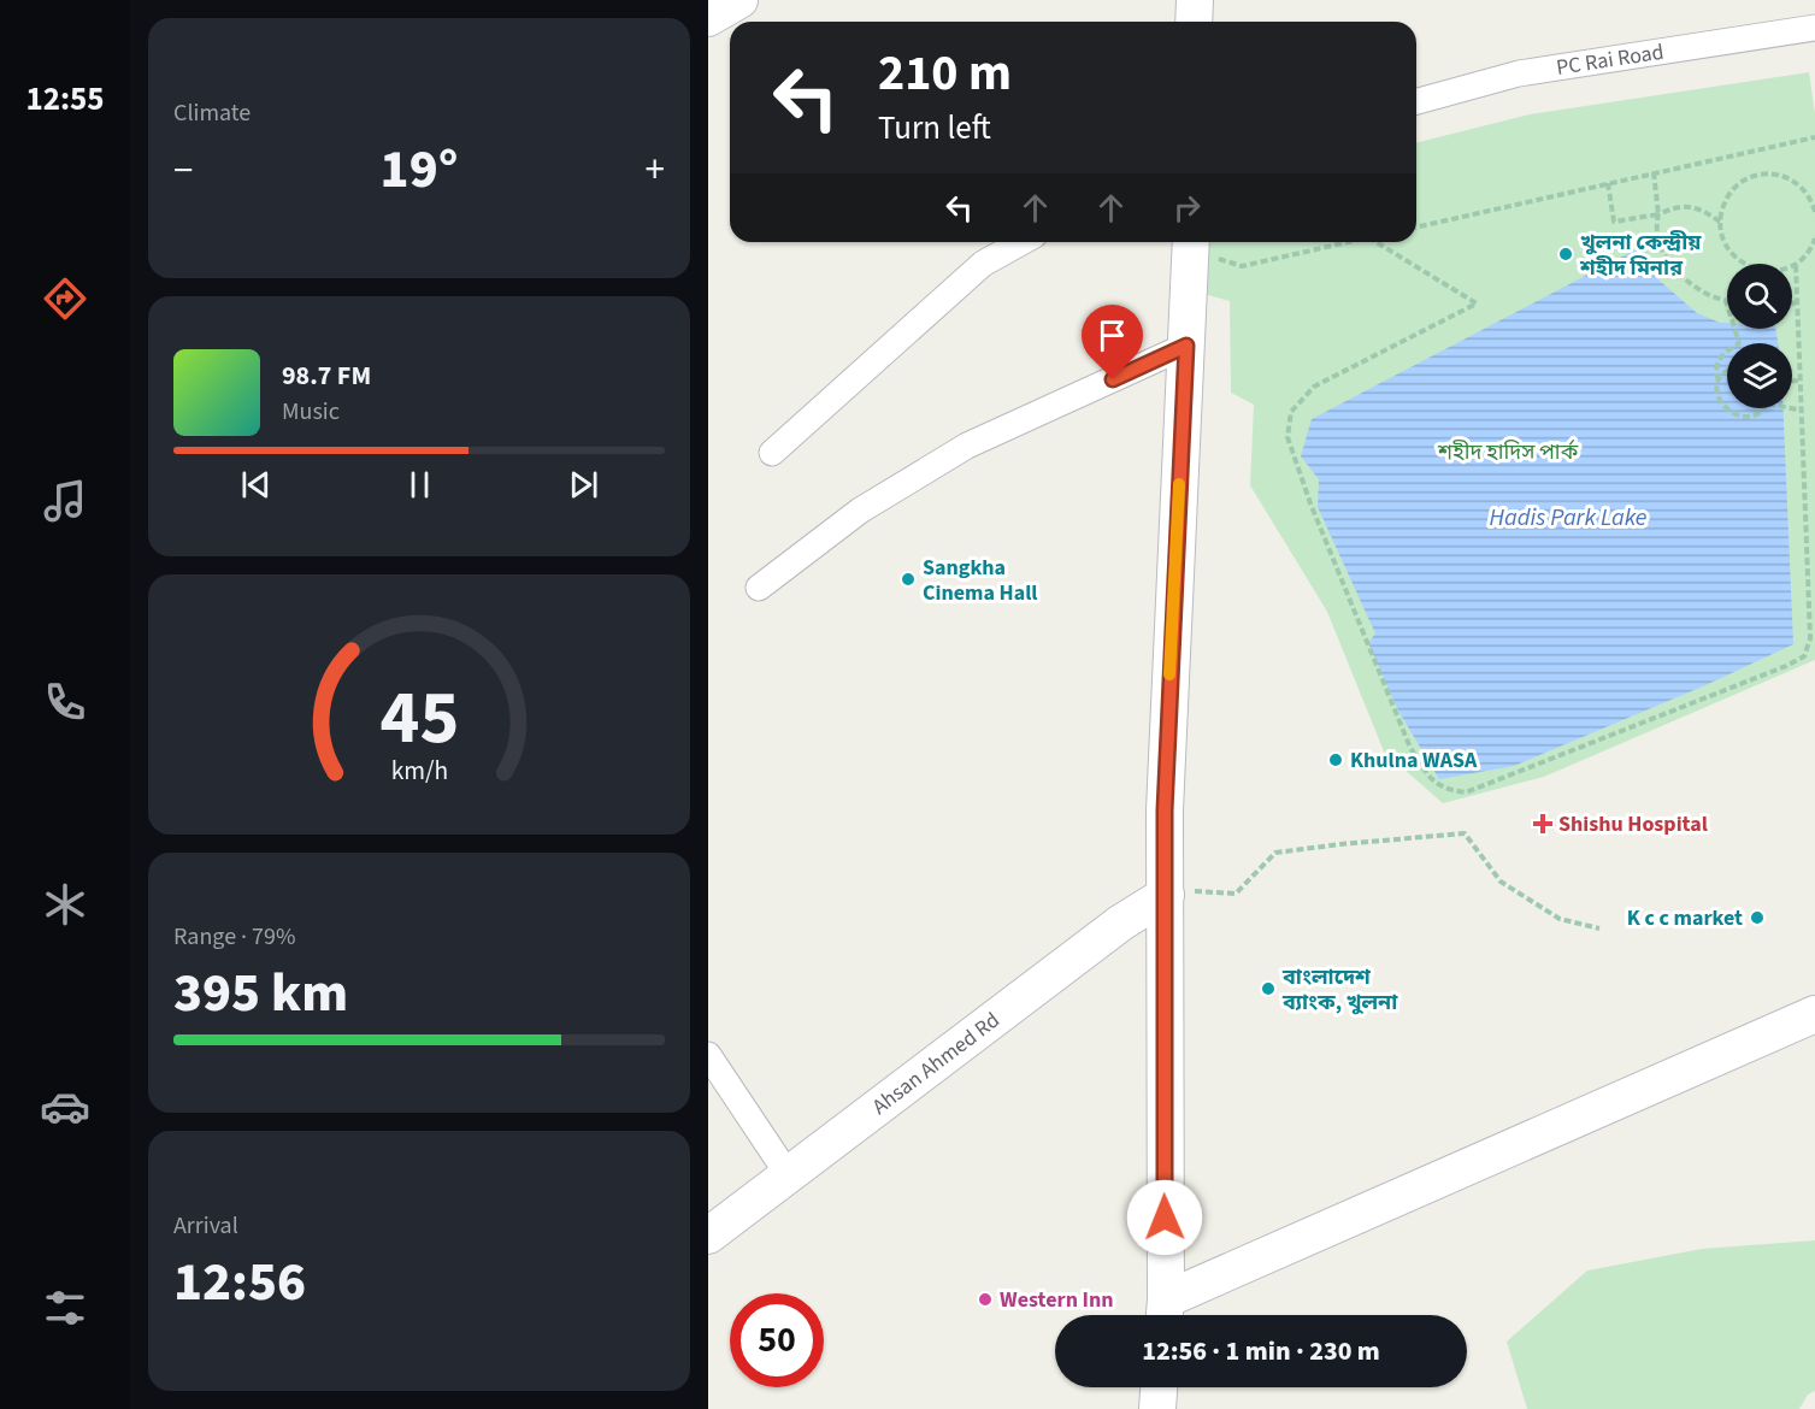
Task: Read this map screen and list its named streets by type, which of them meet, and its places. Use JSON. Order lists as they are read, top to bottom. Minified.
{"streets":{"main road":["Ahsan Ahmed Rd"],"street":["PC Rai Road"]},"water":["Hadis Park Lake"],"parks":["শহীদ হাদিস পার্ক"],"places":{"other":["খুলনা কেন্দ্রীয় শহীদ মিনার","Sangkha Cinema Hall","Khulna WASA","K c c market","বাংলাদেশ ব্যাংক, খুলনা","Western Inn"],"health":["Shishu Hospital"]},"page":{"tabs":"12:55","tile":["Climate",["Range · 79%","395 km"],["Arrival","12:56"]],"turn":["210 m","Turn left"],"heat":["−","19°","+"],"song":["98.7 FM","Music"],"limit":"50","trip":"12:56 · 1 min · 230 m","gauge":["45","km/h"]}}
